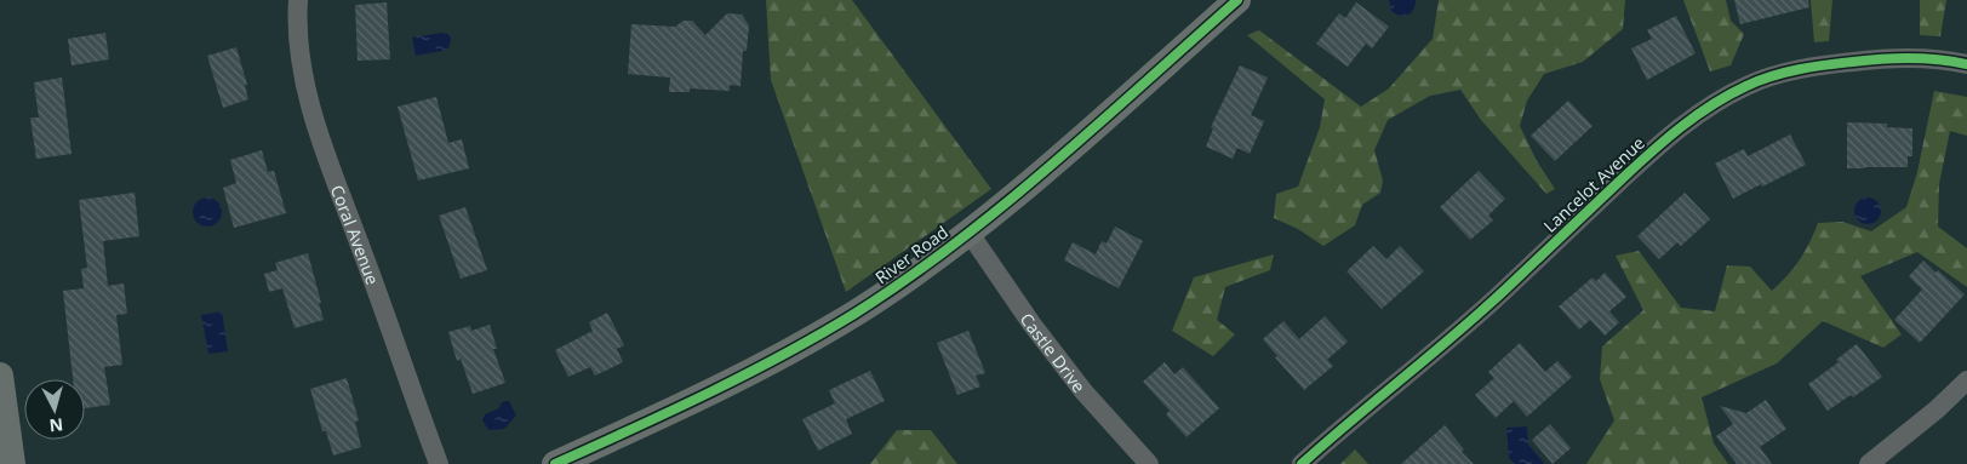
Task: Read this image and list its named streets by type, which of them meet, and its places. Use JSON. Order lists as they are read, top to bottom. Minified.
{"streets":{"street":["Lancelot Avenue","Coral Avenue","River Road","Castle Drive"]},"crossings":[["River Road","Castle Drive"]],"north":"bottom"}
